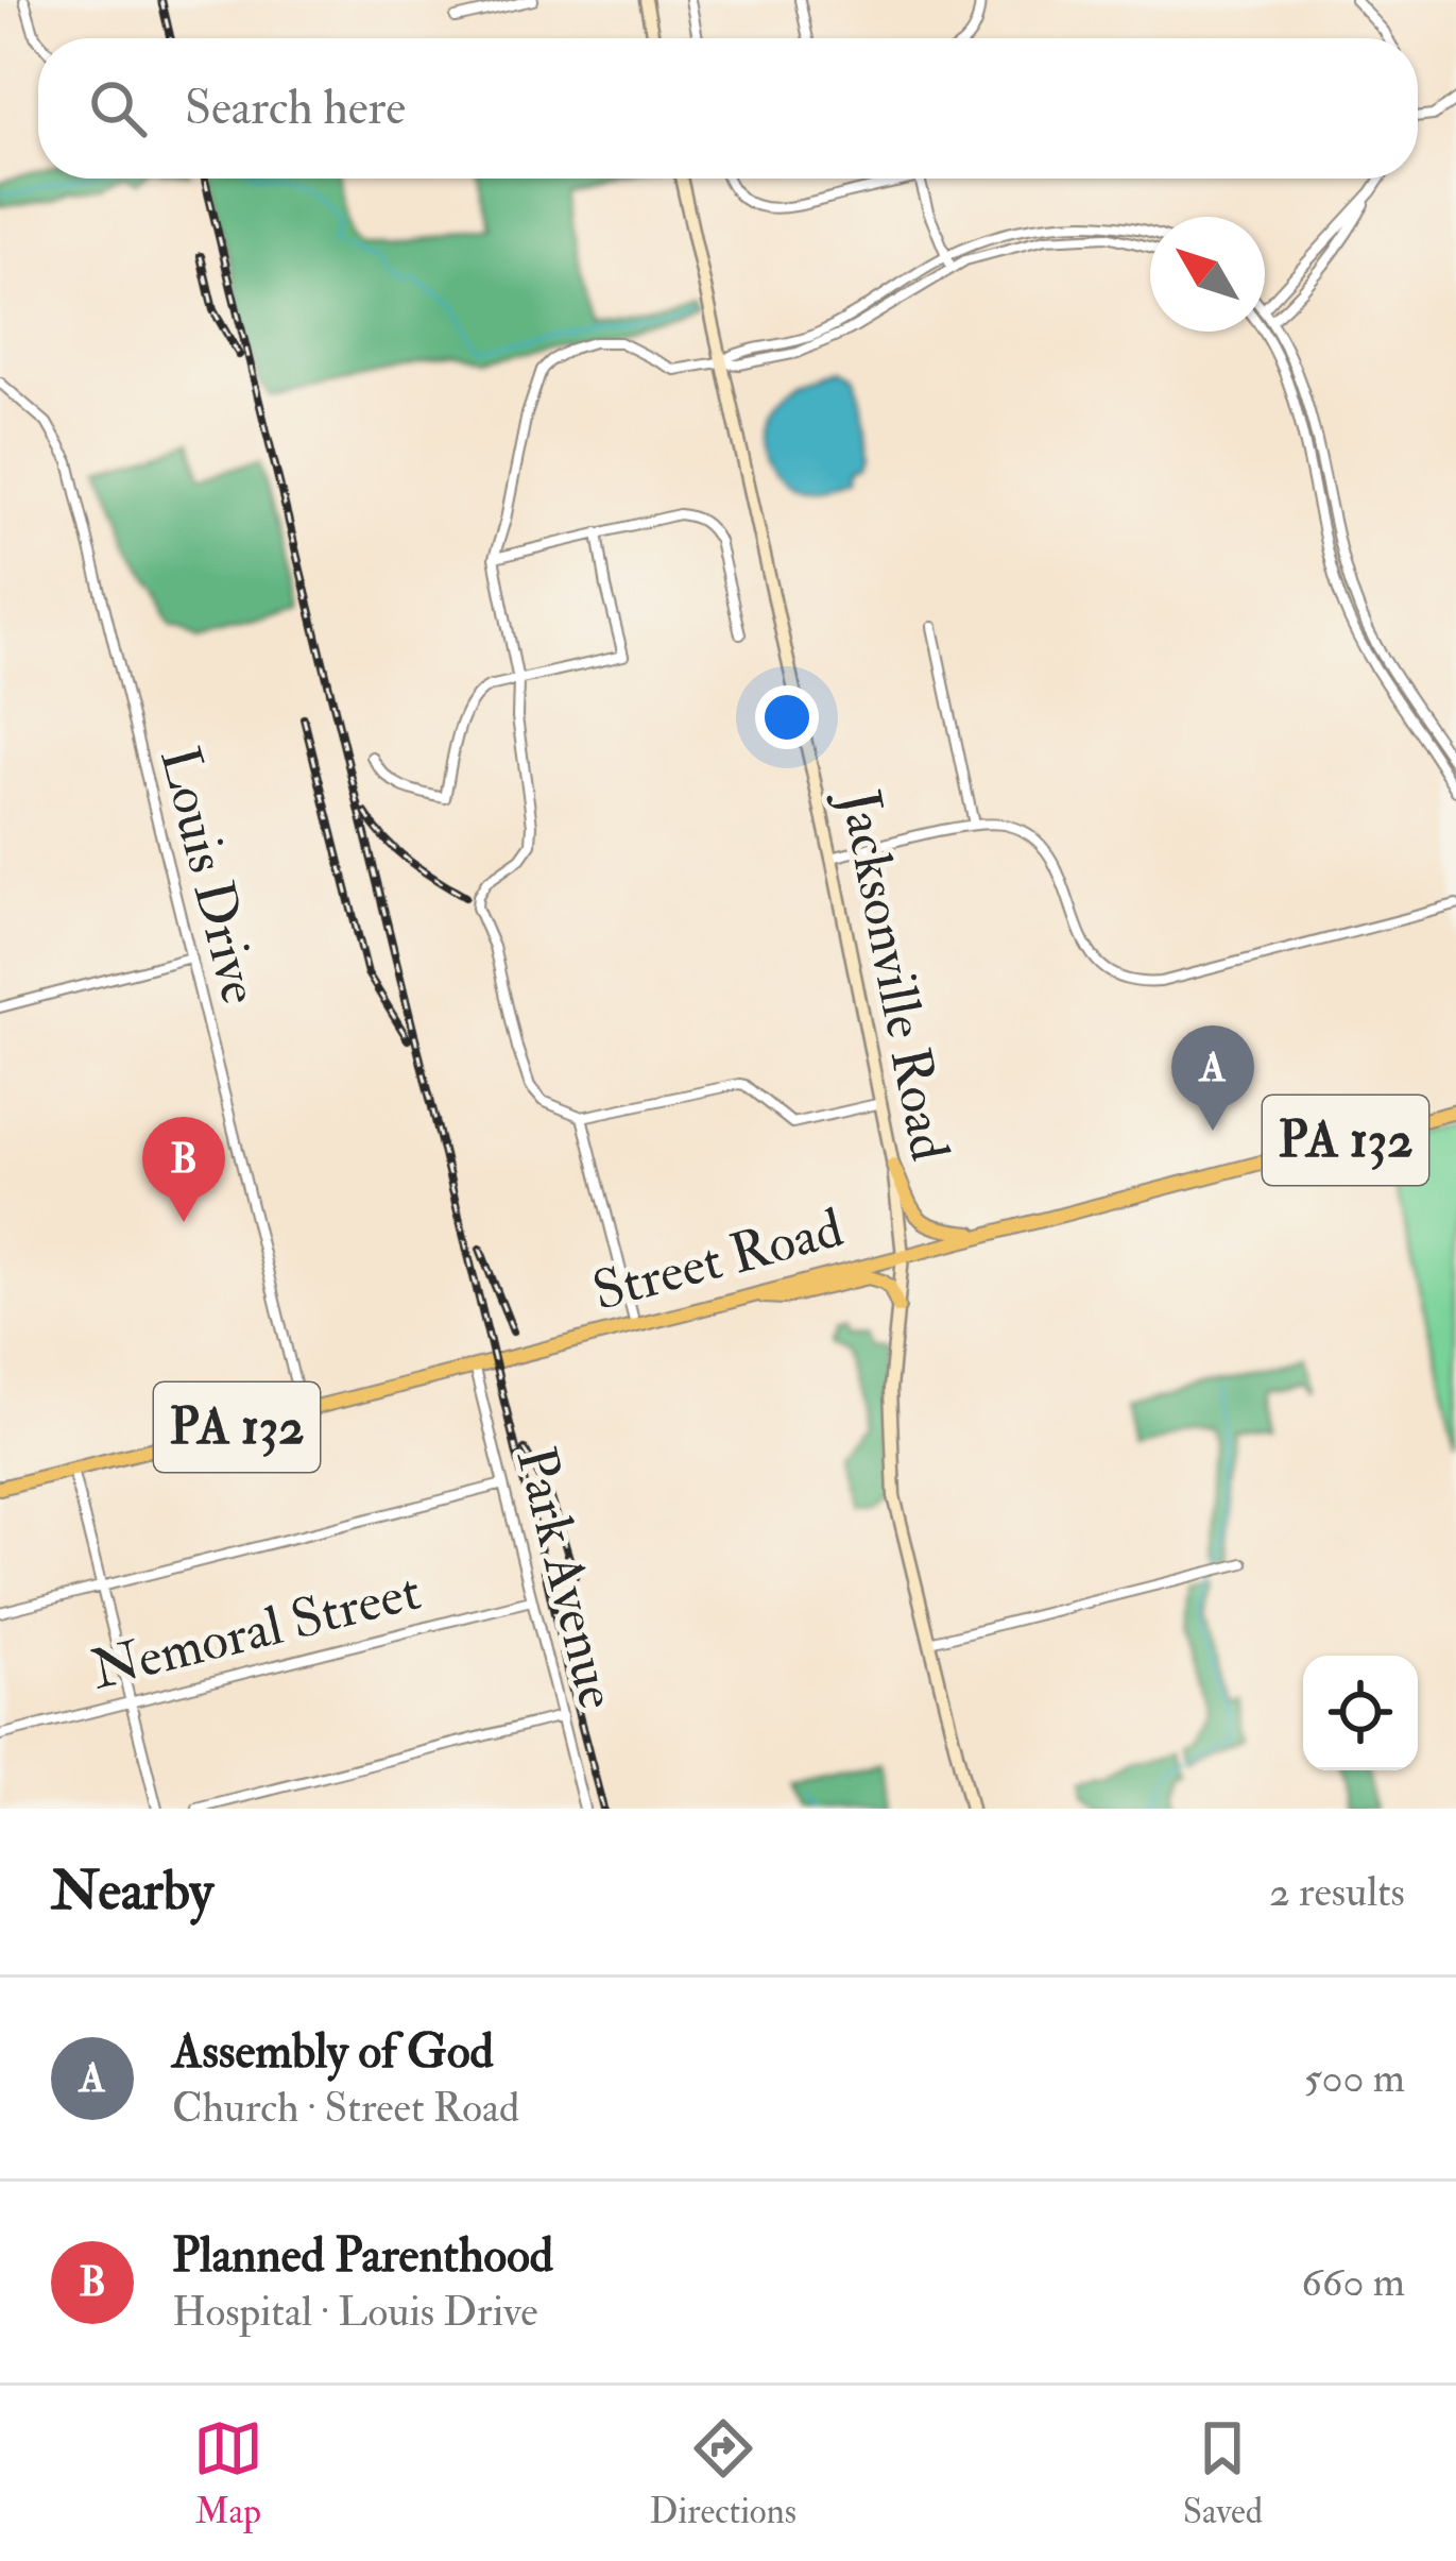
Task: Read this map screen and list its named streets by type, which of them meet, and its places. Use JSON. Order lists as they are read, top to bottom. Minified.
{"streets":{"main road":["Jacksonville Road","PA 132","Street Road"],"street":["Louis Drive","Park Avenue","Nemoral Street"]},"crossings":[["Louis Drive","Street Road"],["Jacksonville Road","Street Road"],["Street Road","Park Avenue"],["Park Avenue","Nemoral Street"]],"north":"top left","page":{"search":"Search here","pins":["A","B"],"heading":["Nearby","2 results"],"list":[{"mark":"A","name":"Assembly of God","note":"Church · Street Road","value":"500 m"},{"mark":"B","name":"Planned Parenthood","note":"Hospital · Louis Drive","value":"660 m"}],"nav":["Map","Directions","Saved"]}}
